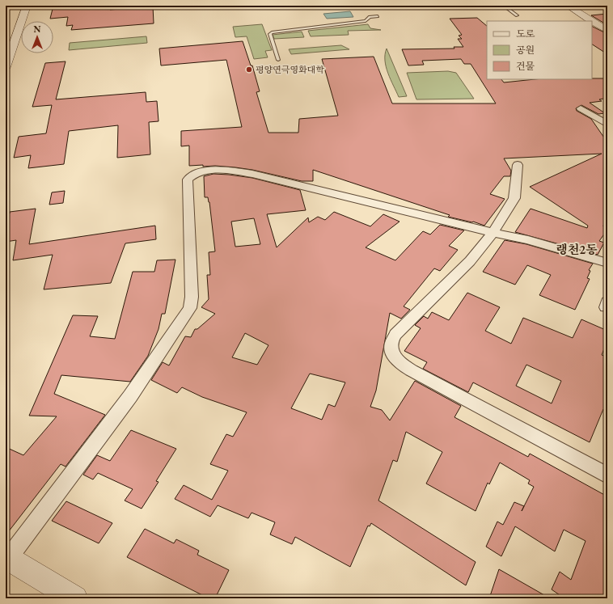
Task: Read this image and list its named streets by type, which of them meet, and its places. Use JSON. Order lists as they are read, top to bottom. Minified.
{"districts":["랭천2동"],"places":["평양연극영화대학"],"legend":["도로","공원","건물"],"north":"top"}
